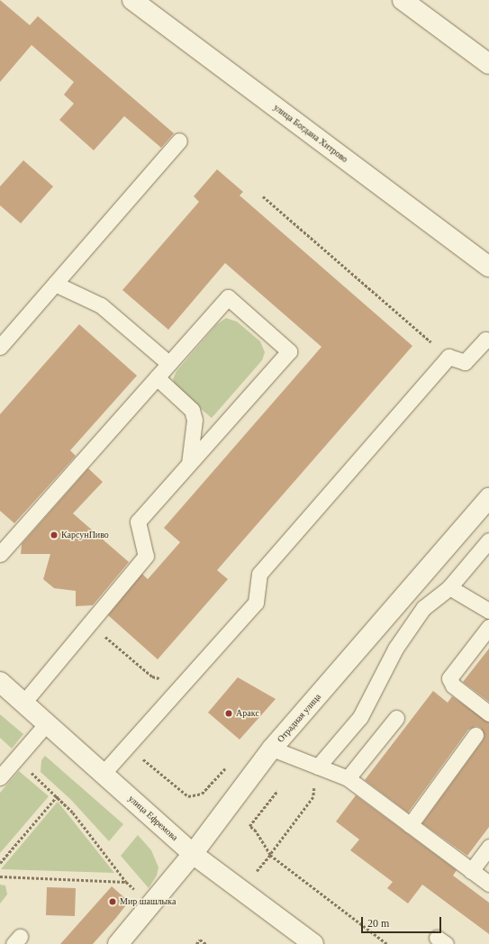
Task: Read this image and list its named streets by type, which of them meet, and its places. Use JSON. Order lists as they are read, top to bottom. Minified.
{"streets":{"street":["улица Богдана Хитрово","Отрадная улица","улица Ефремова"]},"crossings":[["Отрадная улица","улица Ефремова"]],"places":["КарсунПиво","Аракc","Мир шашлыка"],"scale_bar":"20 m"}
